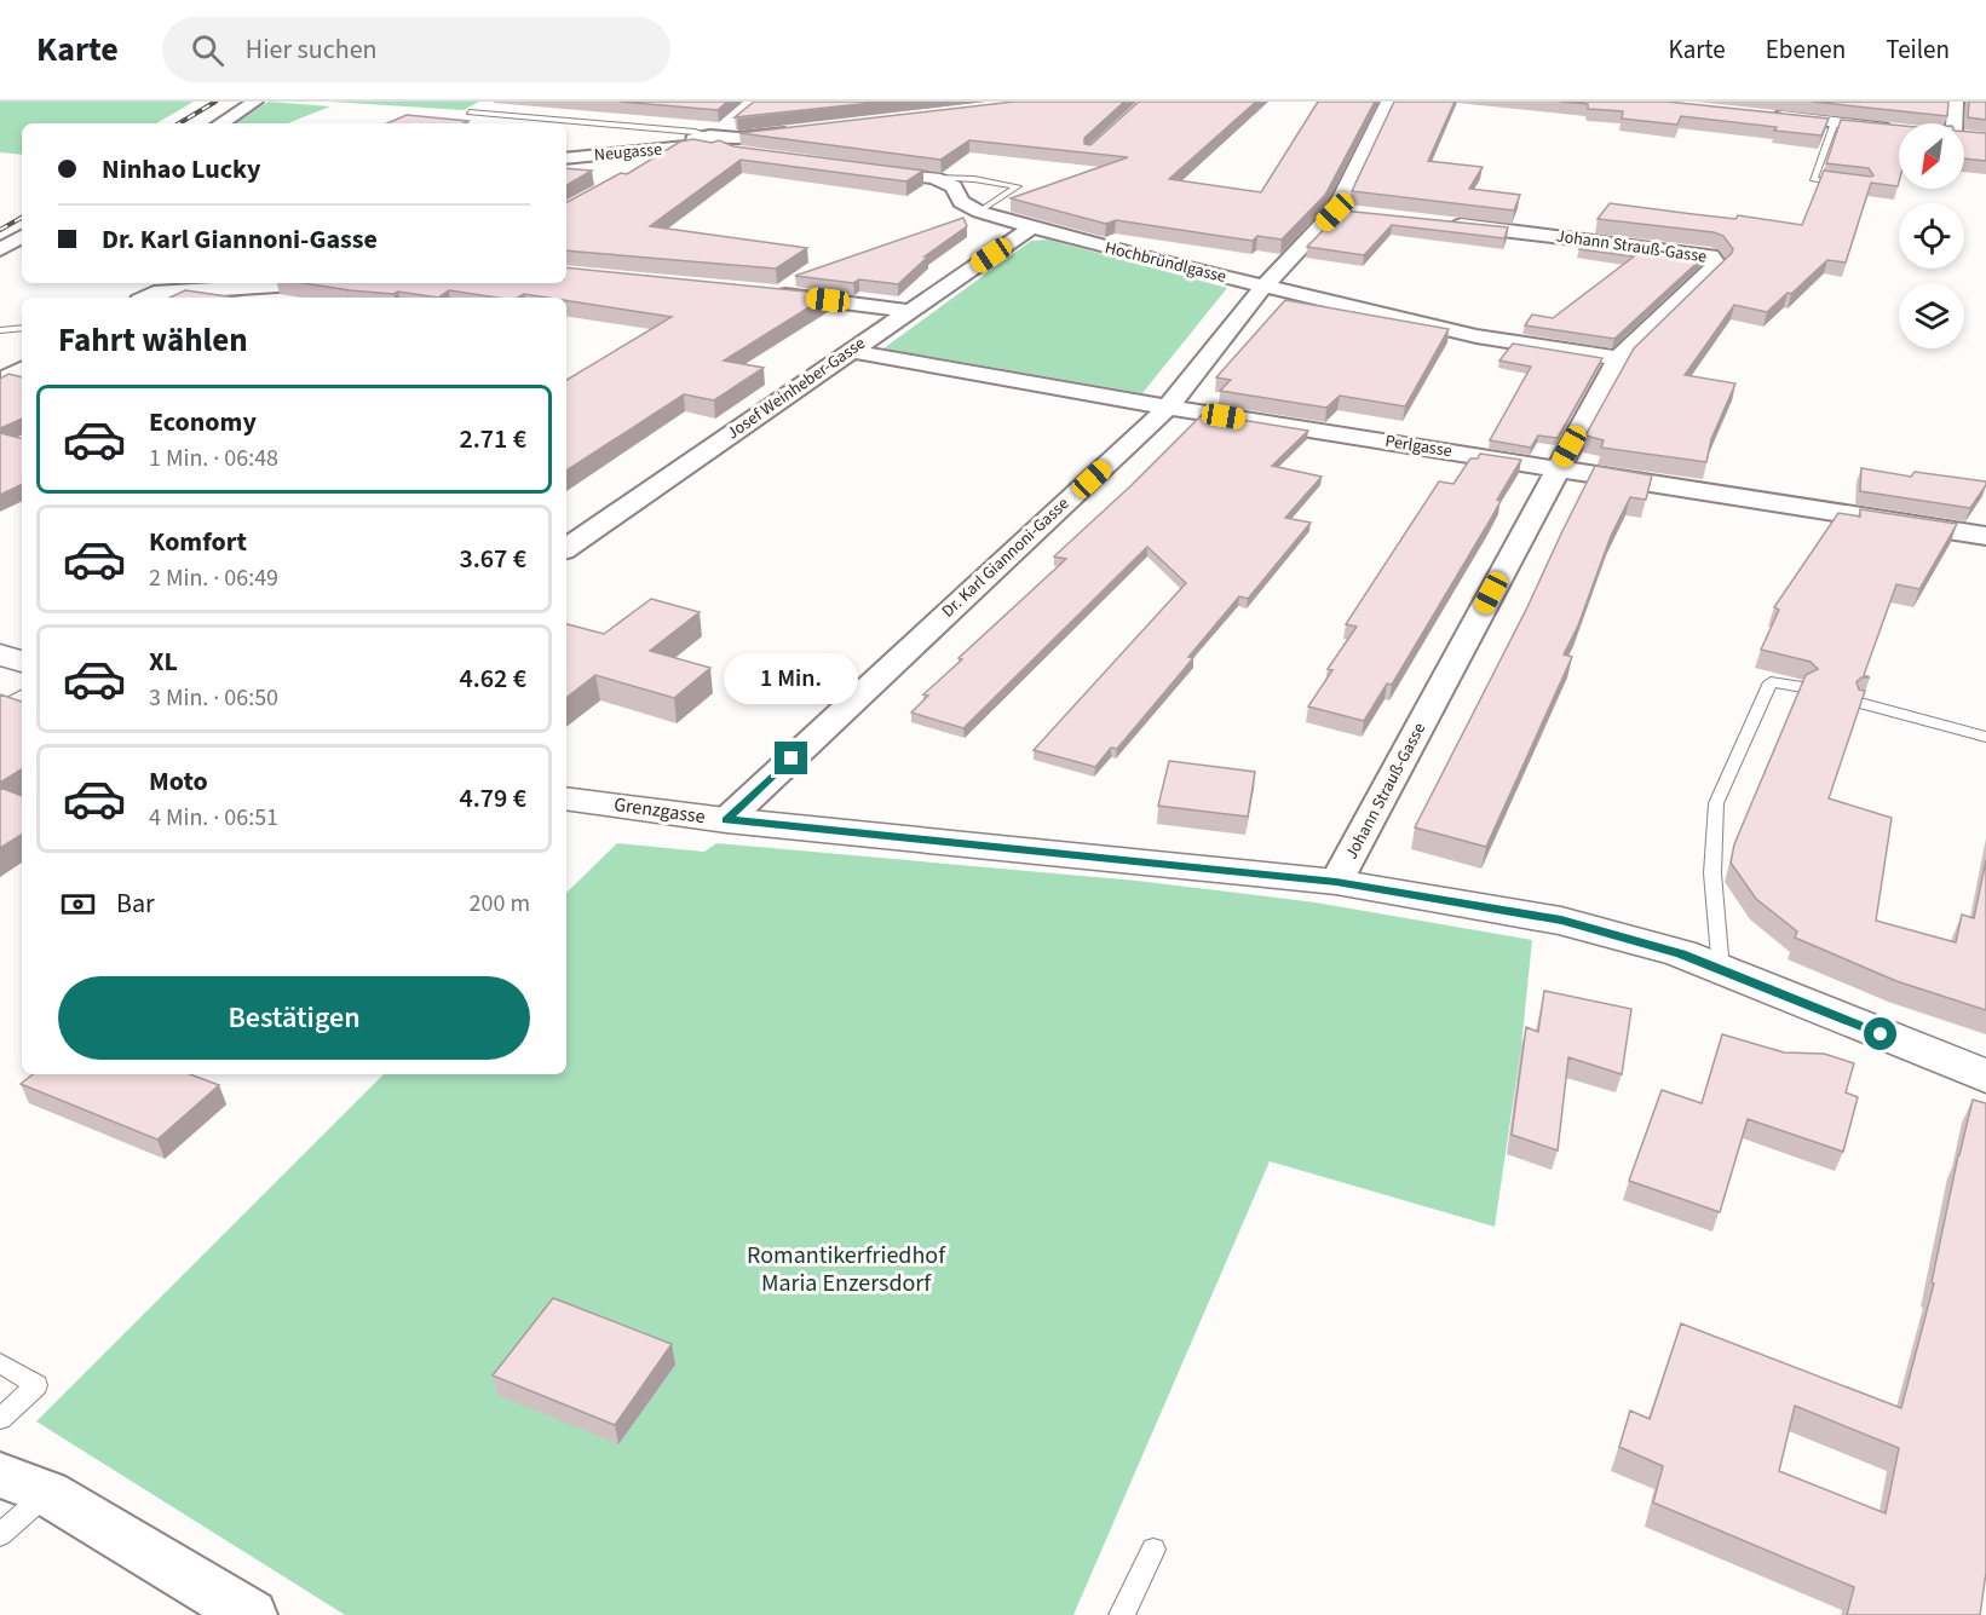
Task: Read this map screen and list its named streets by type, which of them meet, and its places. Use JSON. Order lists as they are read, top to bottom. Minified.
{"streets":{"street":["Neugasse","Johann Strauß-Gasse","Hochbründlgasse","Josef Weinheber-Gasse","Perlgasse","Dr. Karl Giannoni-Gasse","Grenzgasse"]},"crossings":[["Johann Strauß-Gasse","Hochbründlgasse"],["Johann Strauß-Gasse","Perlgasse"],["Johann Strauß-Gasse","Grenzgasse"],["Hochbründlgasse","Josef Weinheber-Gasse"],["Hochbründlgasse","Dr. Karl Giannoni-Gasse"],["Josef Weinheber-Gasse","Perlgasse"],["Perlgasse","Dr. Karl Giannoni-Gasse"],["Dr. Karl Giannoni-Gasse","Grenzgasse"]],"parks":["Romantikerfriedhof Maria Enzersdorf"],"north":"bottom left","page":{"header":"Karte","search":"Hier suchen","nav":["Karte","Ebenen","Teilen"],"banner":["Ninhao Lucky","Dr. Karl Giannoni-Gasse"],"heading":"Fahrt wählen","list":[{"name":"Economy","note":"1 Min. · 06:48","value":"2.71 €"},{"name":"Komfort","note":"2 Min. · 06:49","value":"3.67 €"},{"name":"XL","note":"3 Min. · 06:50","value":"4.62 €"},{"name":"Moto","note":"4 Min. · 06:51","value":"4.79 €"}],"bubble":"1 Min.","pay":["Bar","200 m"],"buttons":"Bestätigen"}}
